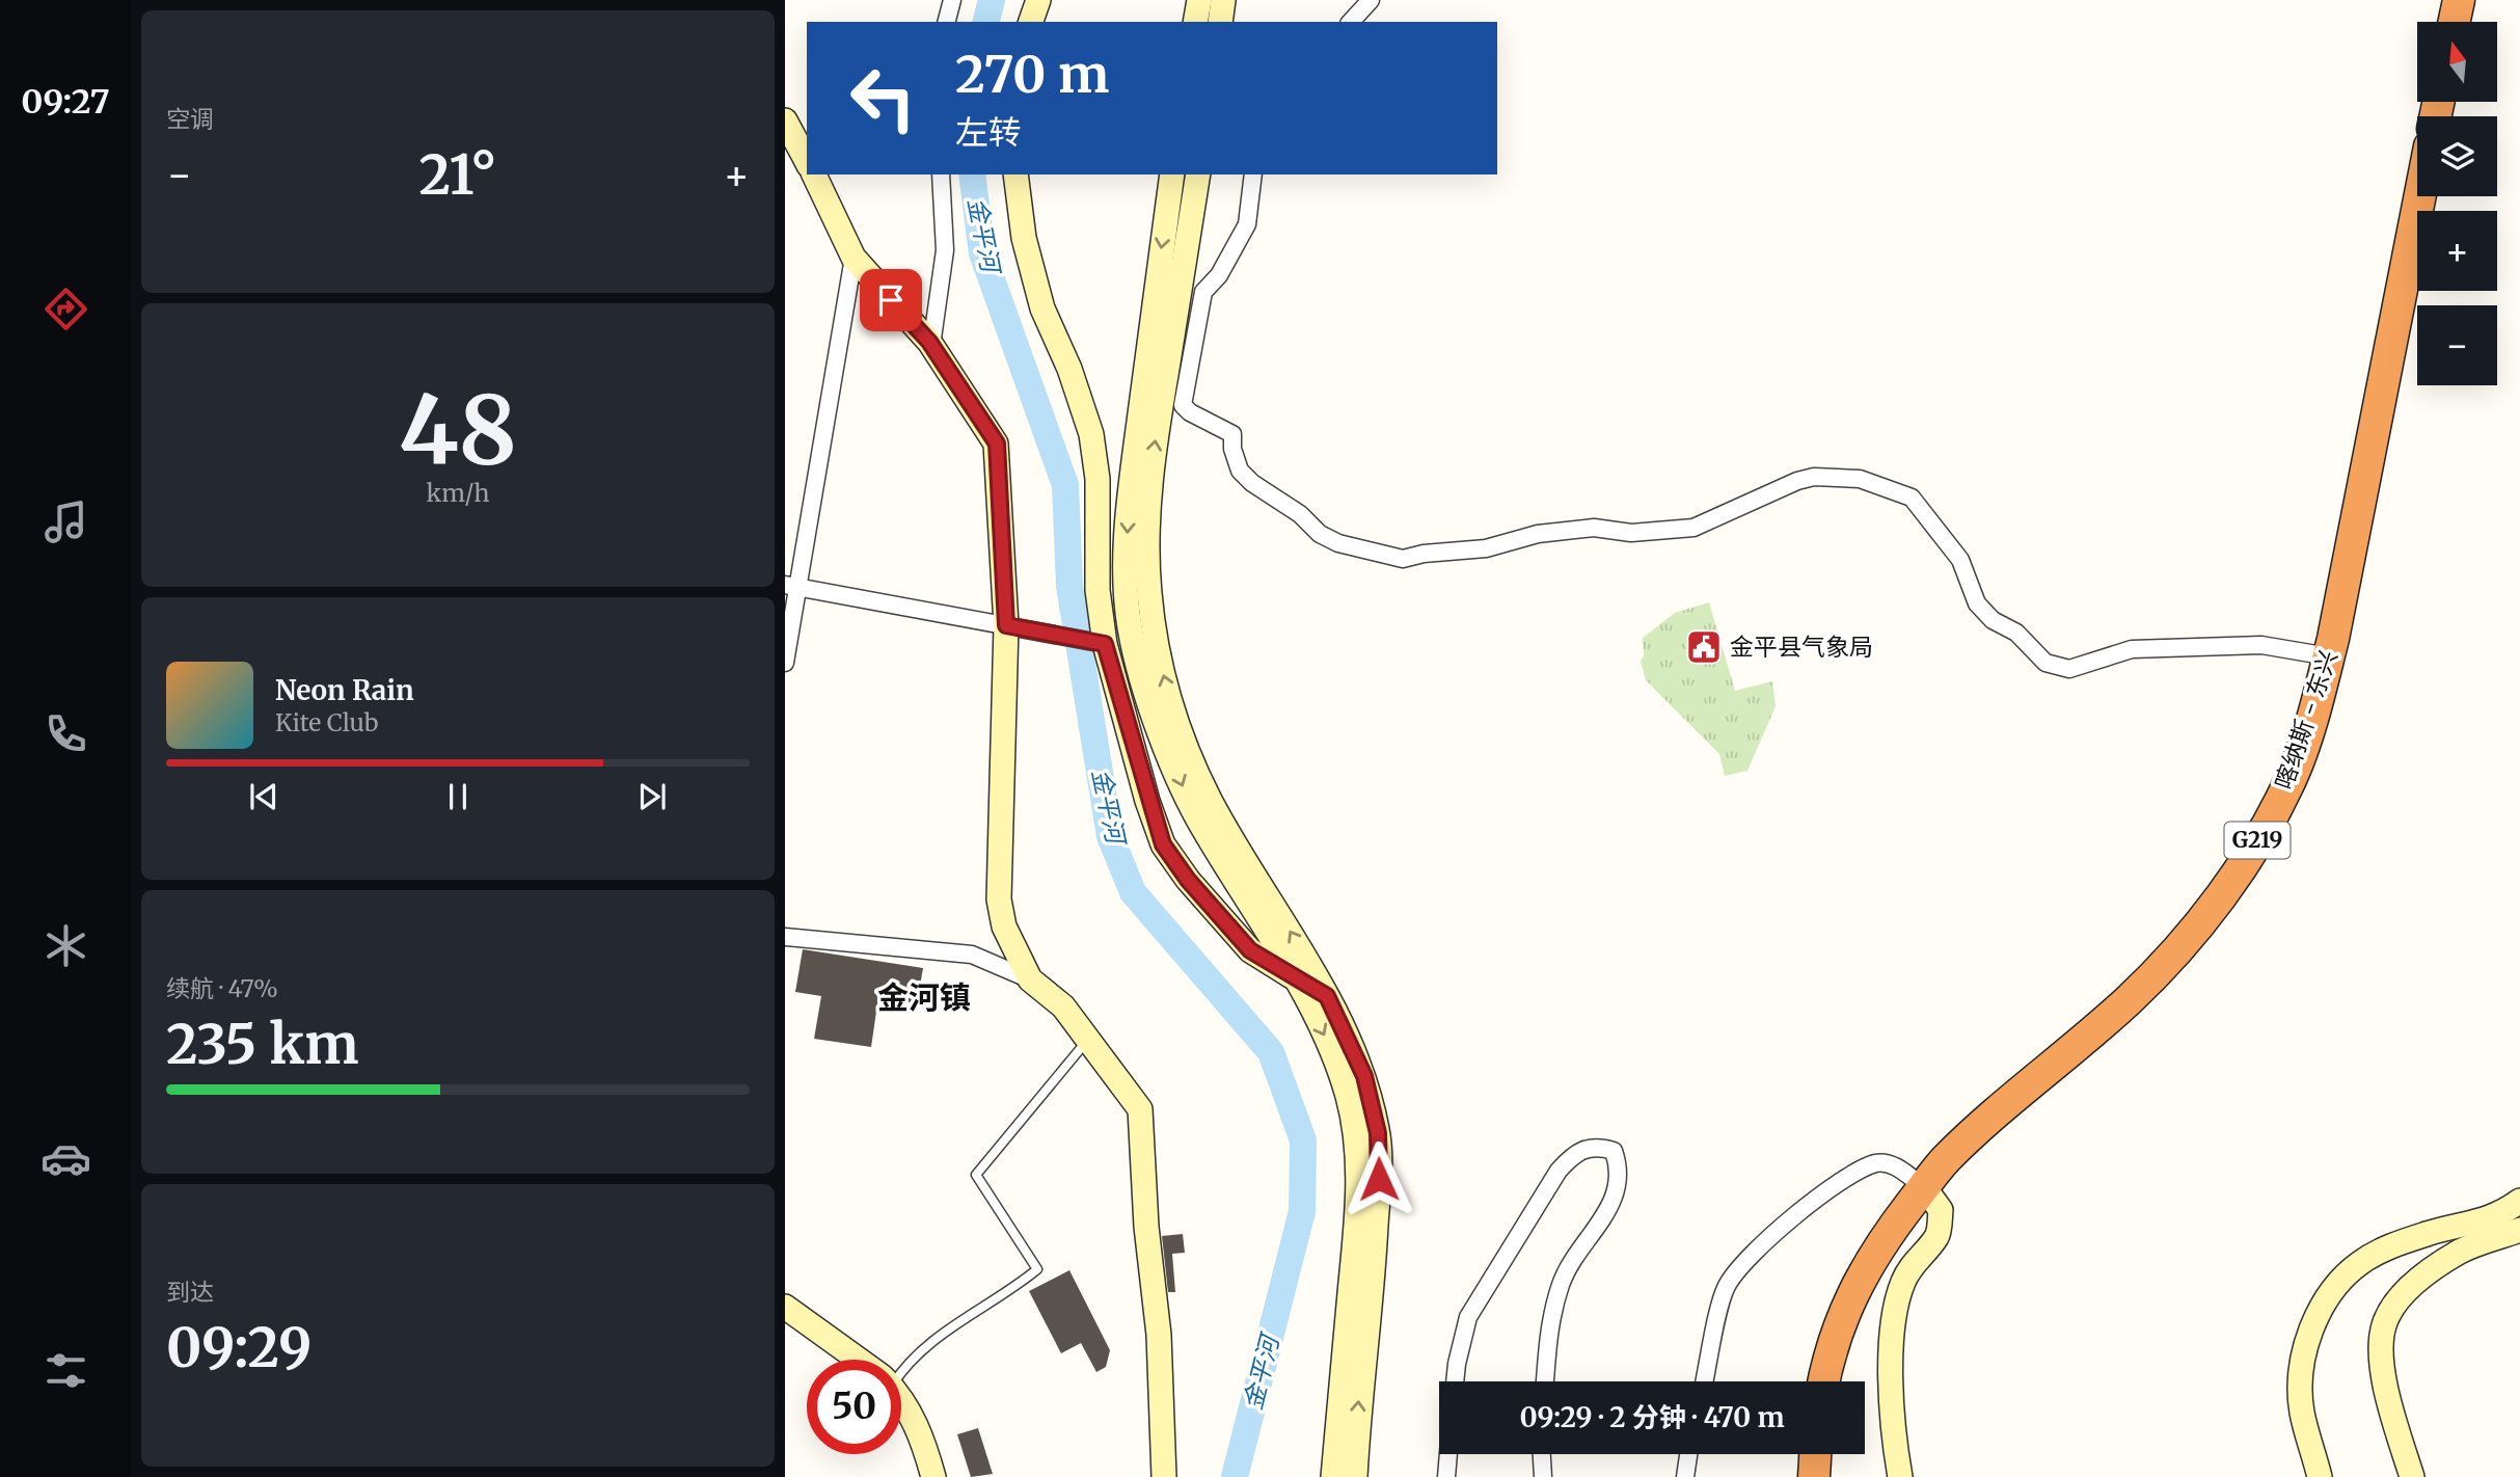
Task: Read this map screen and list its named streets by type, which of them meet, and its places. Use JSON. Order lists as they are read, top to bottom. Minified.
{"streets":{"highway":["喀纳斯 - 东兴","G219"]},"districts":["金河镇"],"water":["金平河"],"places":{"public building":["金平县气象局"]},"north":"top","page":{"tabs":"09:27","tile":["空调",["48","km/h"],["续航 · 47%","235 km"],["到达","09:29"]],"map_buttons":["+","−"],"turn":["270 m","左转"],"heat":["−","21°","+"],"song":["Neon Rain","Kite Club"],"limit":"50","trip":"09:29 · 2 分钟 · 470 m"}}
